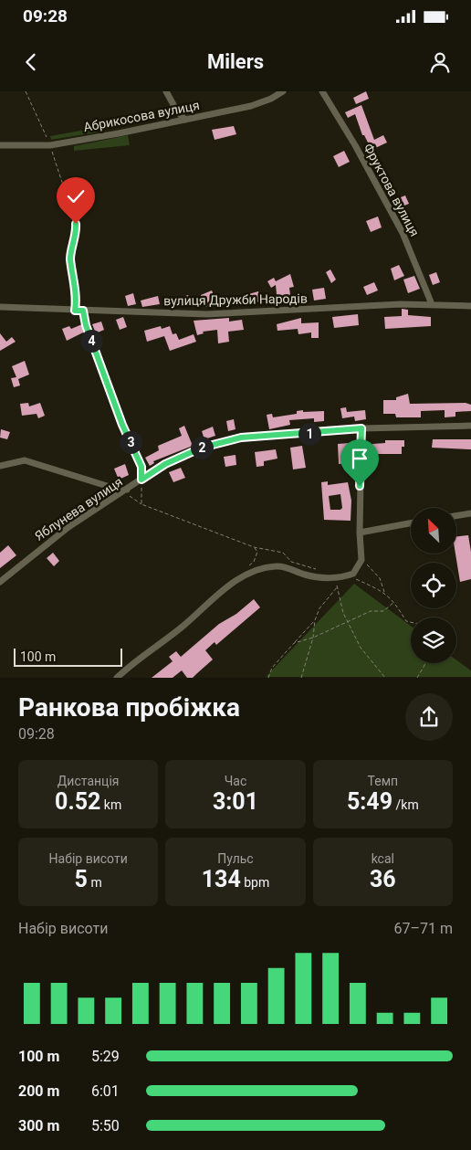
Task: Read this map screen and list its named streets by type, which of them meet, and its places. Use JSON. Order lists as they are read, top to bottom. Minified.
{"streets":{"street":["Абрикосова вулиця","Фруктова вулиця","вулиця Дружби Народів","Яблунева вулиця"]},"crossings":[["Фруктова вулиця","вулиця Дружби Народів"]],"scale_bar":"100 m","north":"top left","page":{"status":"09:28","header":"Milers","pins":["4","1","3","2"],"scale":"100 m","heading":["Ранкова пробіжка","09:28"],"stats":[["Дистанція","0.52 km"],["Час","3:01"],["Темп","5:49 /km"],["Набір висоти","5 m"],["Пульс","134 bpm"],["kcal","36"]],"chart":["Набір висоти","67–71 m"],"list":[{"name":"100 m","note":"5:29"},{"name":"200 m","note":"6:01"},{"name":"300 m","note":"5:50"}]}}
